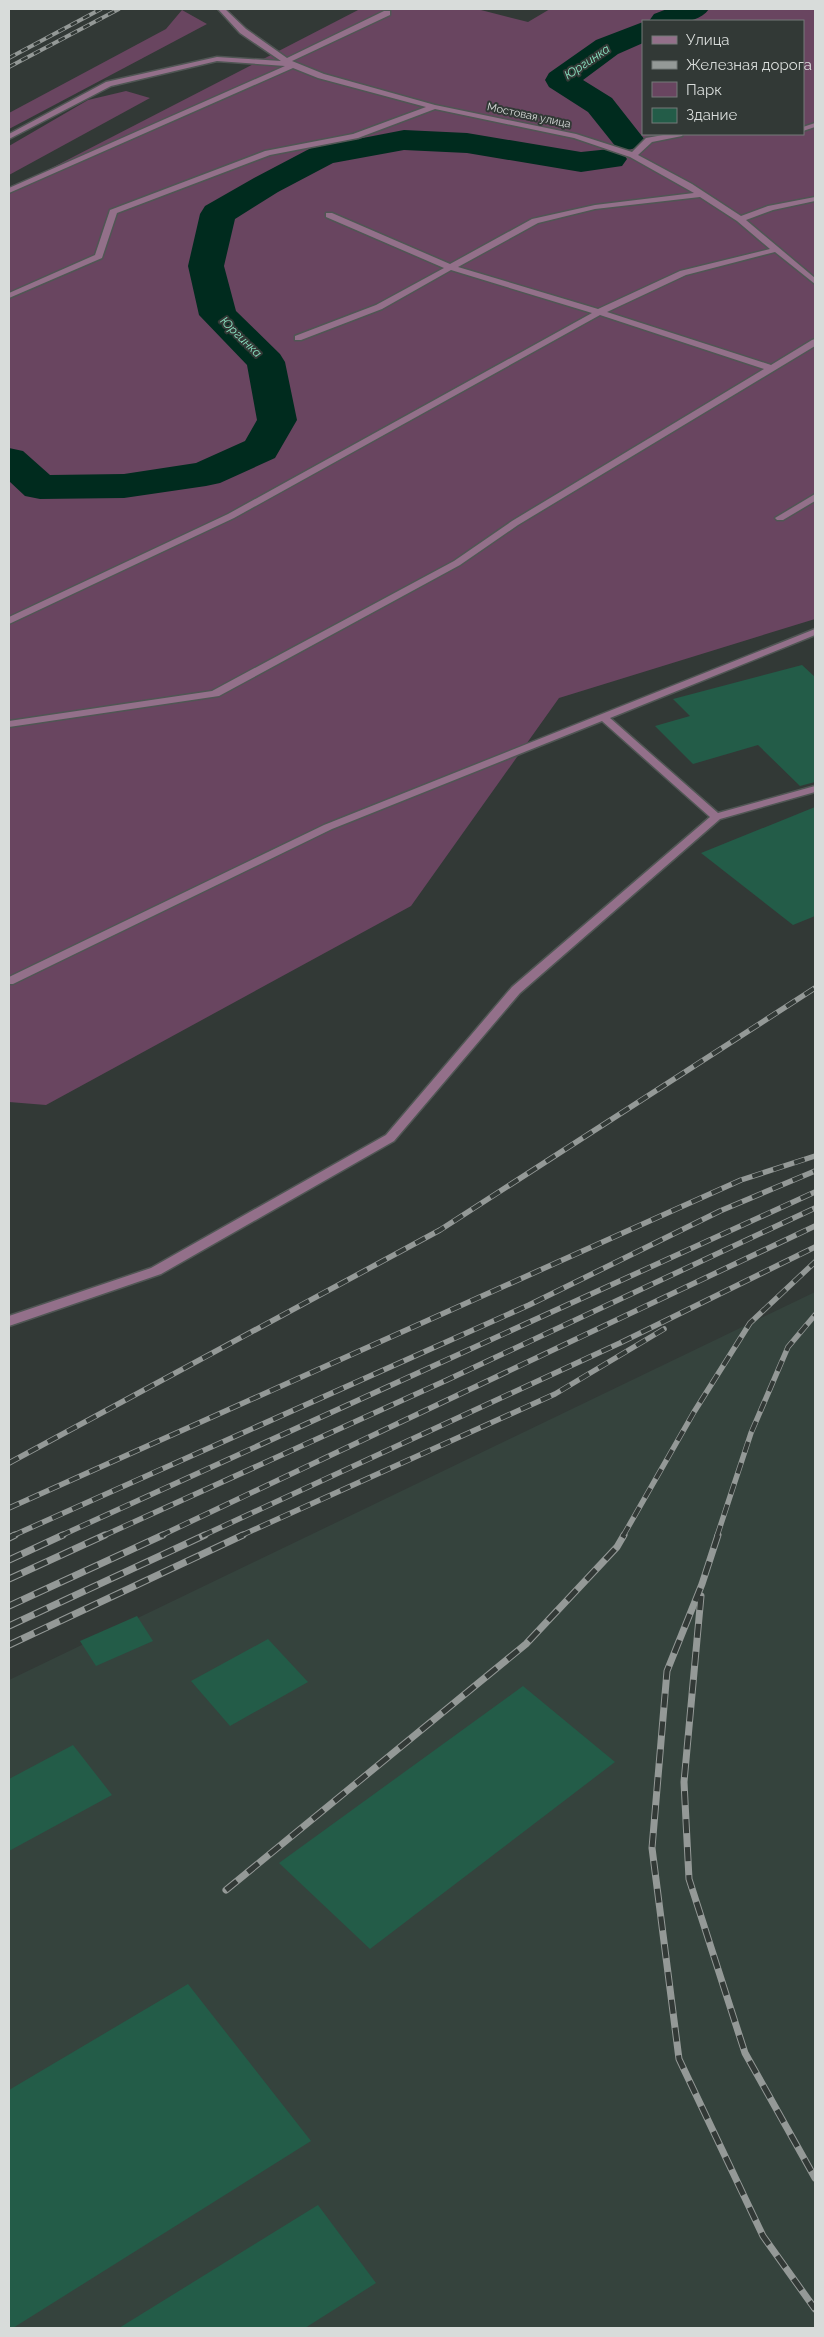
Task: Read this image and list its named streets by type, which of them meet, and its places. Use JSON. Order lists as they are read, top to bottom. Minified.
{"streets":{"street":["Мостовая улица"]},"water":["Юргинка"],"legend":["Улица","Железная дорога","Парк","Здание"]}
